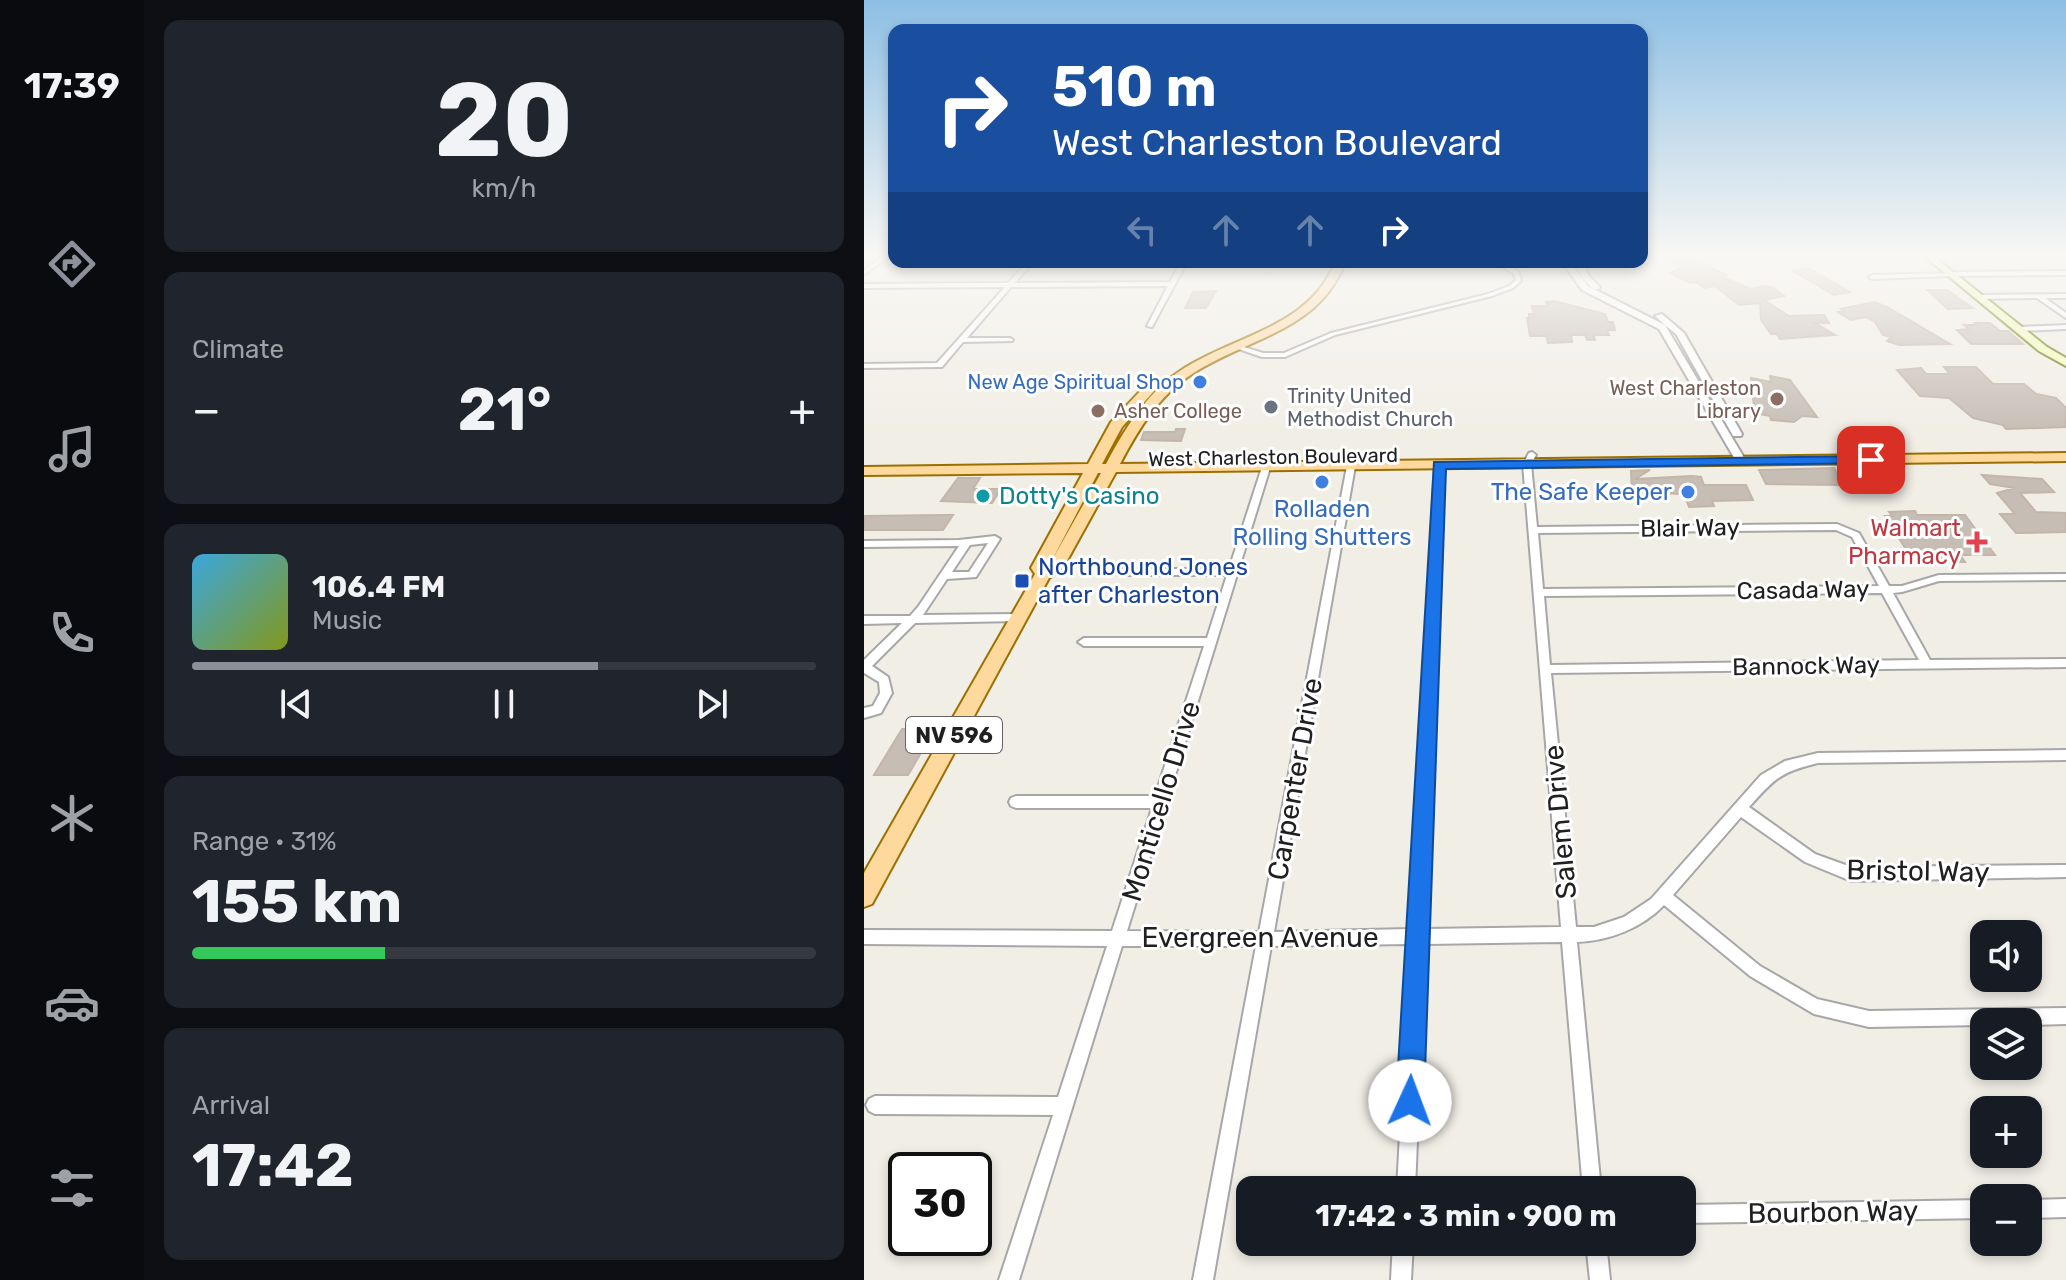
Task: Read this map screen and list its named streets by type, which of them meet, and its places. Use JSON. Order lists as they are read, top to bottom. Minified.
{"streets":{"main road":["West Charleston Boulevard","NV 596"],"street":["Blair Way","Casada Way","Bannock Way","Carpenter Drive","Monticello Drive","Salem Drive","Bristol Way","Evergreen Avenue","Bourbon Way"]},"crossings":[["West Charleston Boulevard","NV 596"],["West Charleston Boulevard","Carpenter Drive"],["West Charleston Boulevard","Monticello Drive"],["West Charleston Boulevard","Salem Drive"],["Blair Way","Casada Way"],["Blair Way","Salem Drive"],["Casada Way","Salem Drive"],["Bannock Way","Salem Drive"],["Carpenter Drive","Evergreen Avenue"],["Monticello Drive","Evergreen Avenue"],["Salem Drive","Evergreen Avenue"],["Bristol Way","Evergreen Avenue"]],"places":{"other":["New Age Spiritual Shop","West Charleston Library","Trinity United Methodist Church","Asher College","Rolladen Rolling Shutters","The Safe Keeper","Dotty's Casino"],"health":["Walmart Pharmacy"],"transit":["Northbound Jones after Charleston"]},"page":{"tabs":"17:39","tile":[["20","km/h"],"Climate",["Range · 31%","155 km"],["Arrival","17:42"]],"turn":["510 m","West Charleston Boulevard"],"heat":["−","21°","+"],"song":["106.4 FM","Music"],"map_buttons":["+","−"],"limit":"30","trip":"17:42 · 3 min · 900 m"}}
